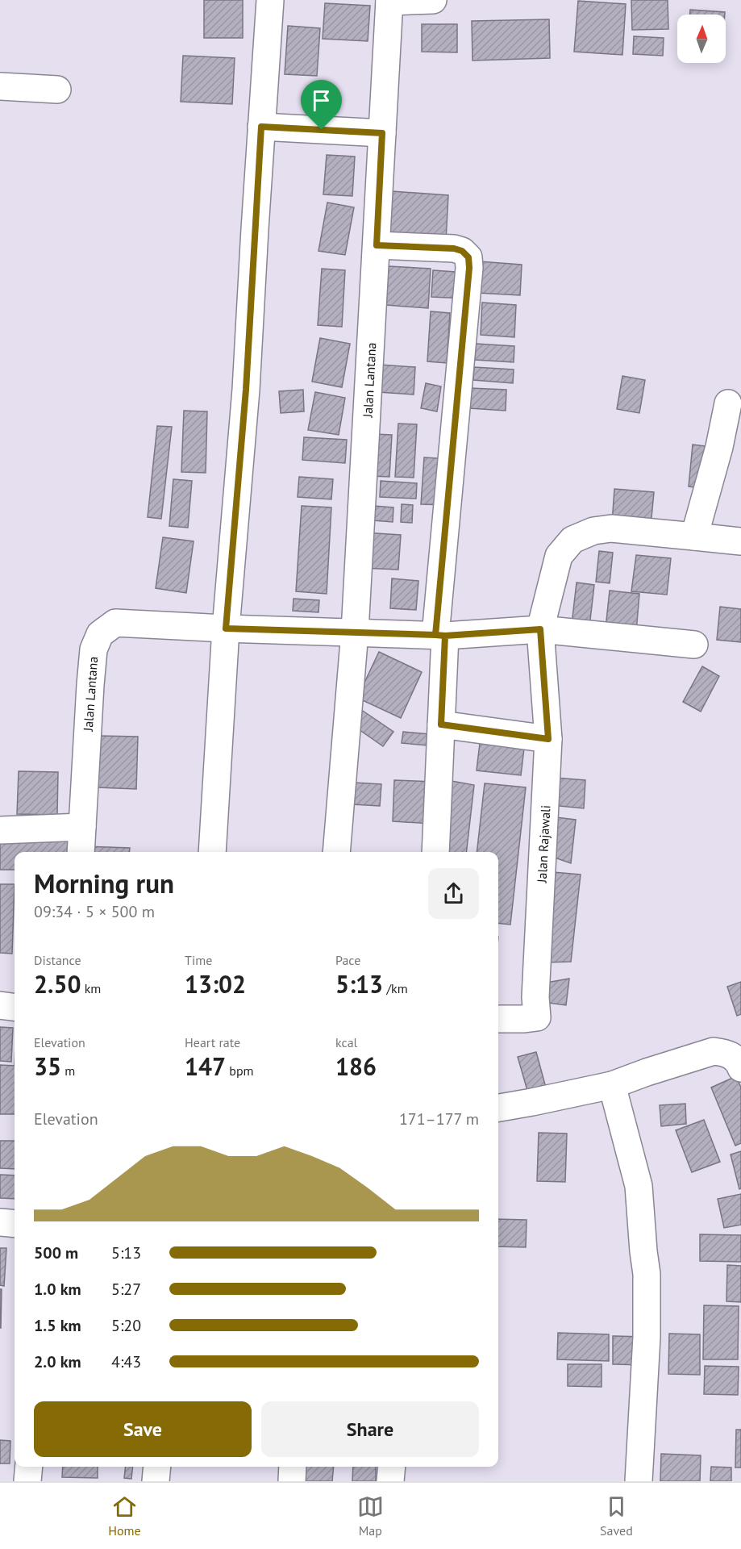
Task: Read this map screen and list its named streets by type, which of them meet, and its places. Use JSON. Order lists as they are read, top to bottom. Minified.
{"streets":{"street":["Jalan Lantana","Jalan Rajawali"]},"north":"top","page":{"heading":["Morning run","09:34 · 5 × 500 m"],"stats":[["Distance","2.50 km"],["Time","13:02"],["Pace","5:13 /km"],["Elevation","35 m"],["Heart rate","147 bpm"],["kcal","186"]],"chart":["Elevation","171–177 m"],"list":[{"name":"500 m","note":"5:13"},{"name":"1.0 km","note":"5:27"},{"name":"1.5 km","note":"5:20"},{"name":"2.0 km","note":"4:43"}],"buttons":["Save","Share"],"tabs":["Home","Map","Saved"]}}
